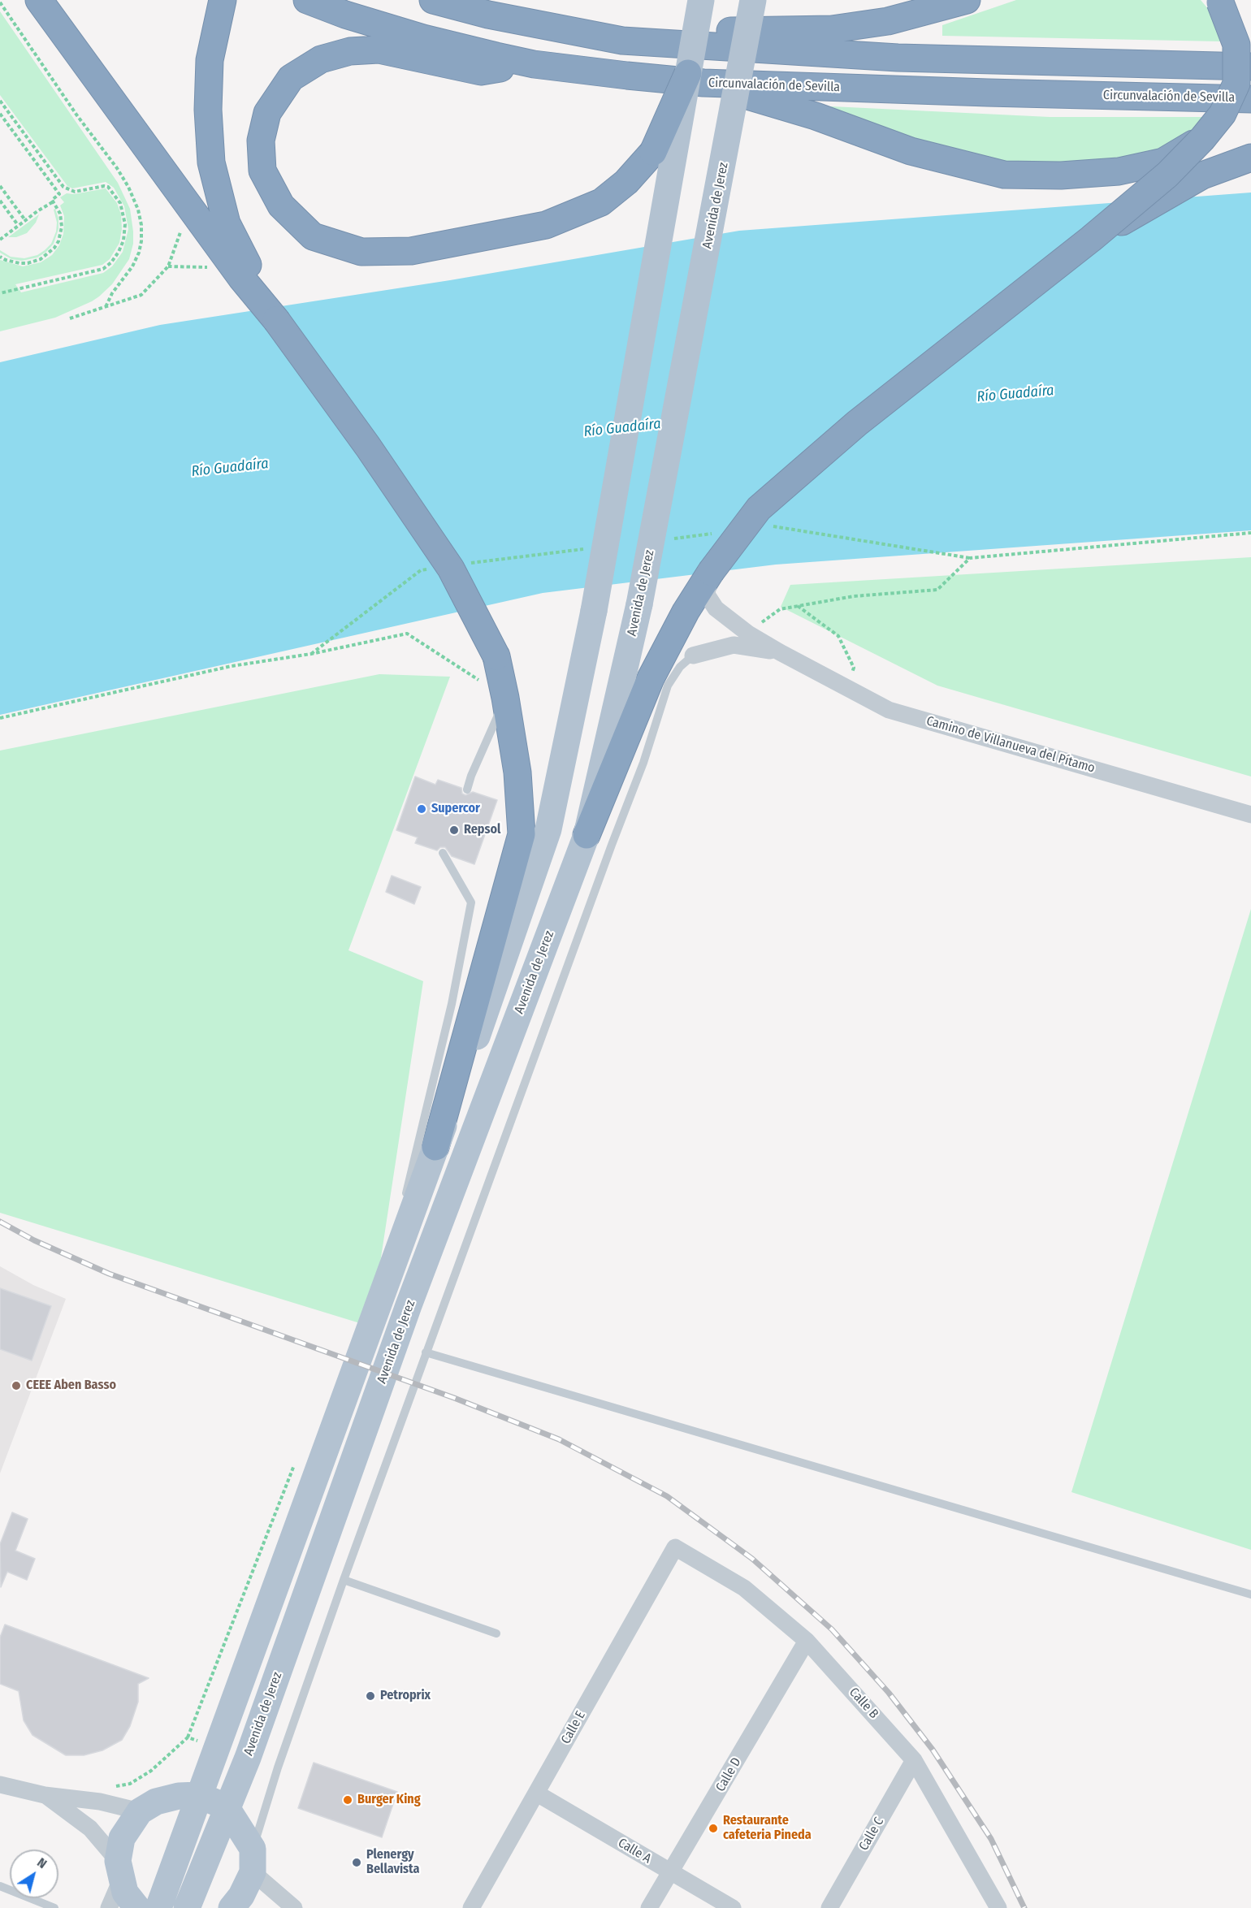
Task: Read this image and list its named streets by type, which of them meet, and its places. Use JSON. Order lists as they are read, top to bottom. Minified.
{"streets":{"highway":["Circunvalación de Sevilla"],"main road":["Avenida de Jerez"],"street":["Camino de Villanueva del Pítamo","Calle B","Calle E","Calle D","Calle C","Calle A"]},"crossings":[["Calle B","Calle E"],["Calle B","Calle D"],["Calle B","Calle C"],["Calle E","Calle A"],["Calle D","Calle A"]],"water":["Río Guadaíra"],"places":["Supercor","Repsol","CEEE Aben Basso","Petroprix","Burger King","Restaurante cafeteria Pineda","Plenergy Bellavista"],"north":"top right"}
